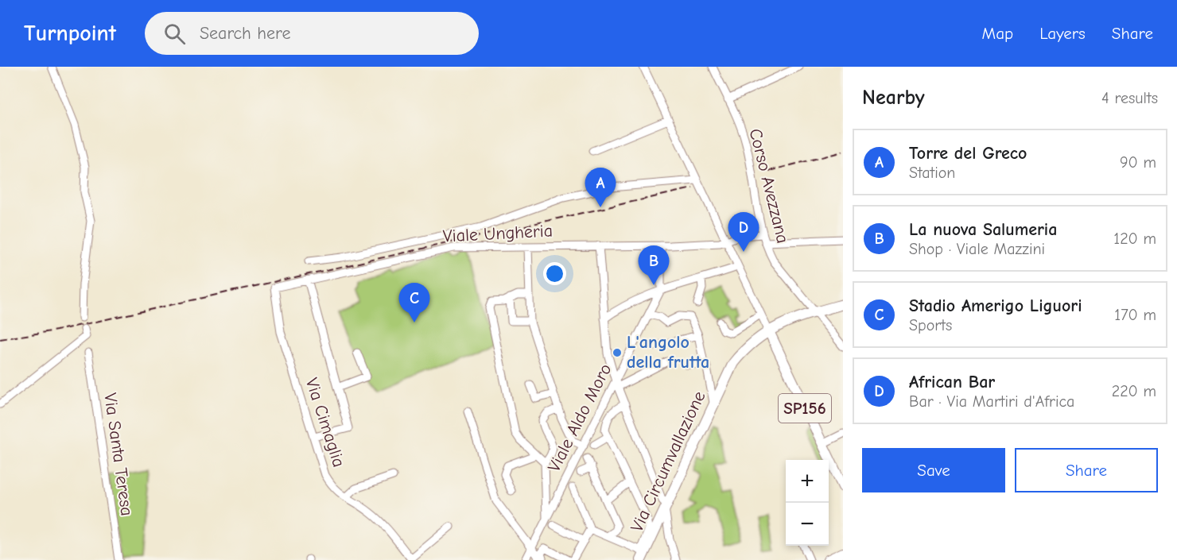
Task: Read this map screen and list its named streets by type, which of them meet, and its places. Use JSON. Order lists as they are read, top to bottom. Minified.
{"streets":{"main road":["SP156","Via Circumvallazione"],"street":["Corso Avezzana","Viale Ungheria","Viale Aldo Moro","Via Cimaglia","Via Santa Teresa"]},"crossings":[["Corso Avezzana","Viale Ungheria"],["Corso Avezzana","Via Circumvallazione"],["Viale Ungheria","SP156"],["Viale Ungheria","Via Cimaglia"],["SP156","Via Circumvallazione"]],"places":["L'angolo della frutta"],"page":{"header":"Turnpoint","search":"Search here","nav":["Map","Layers","Share"],"heading":["Nearby","4 results"],"list":[{"mark":"A","name":"Torre del Greco","note":"Station","value":"90 m"},{"mark":"B","name":"La nuova Salumeria","note":"Shop · Viale Mazzini","value":"120 m"},{"mark":"C","name":"Stadio Amerigo Liguori","note":"Sports","value":"170 m"},{"mark":"D","name":"African Bar","note":"Bar · Via Martiri d'Africa","value":"220 m"}],"pins":["A","D","B","C"],"buttons":["Save","Share"],"map_buttons":["+","−"]}}
